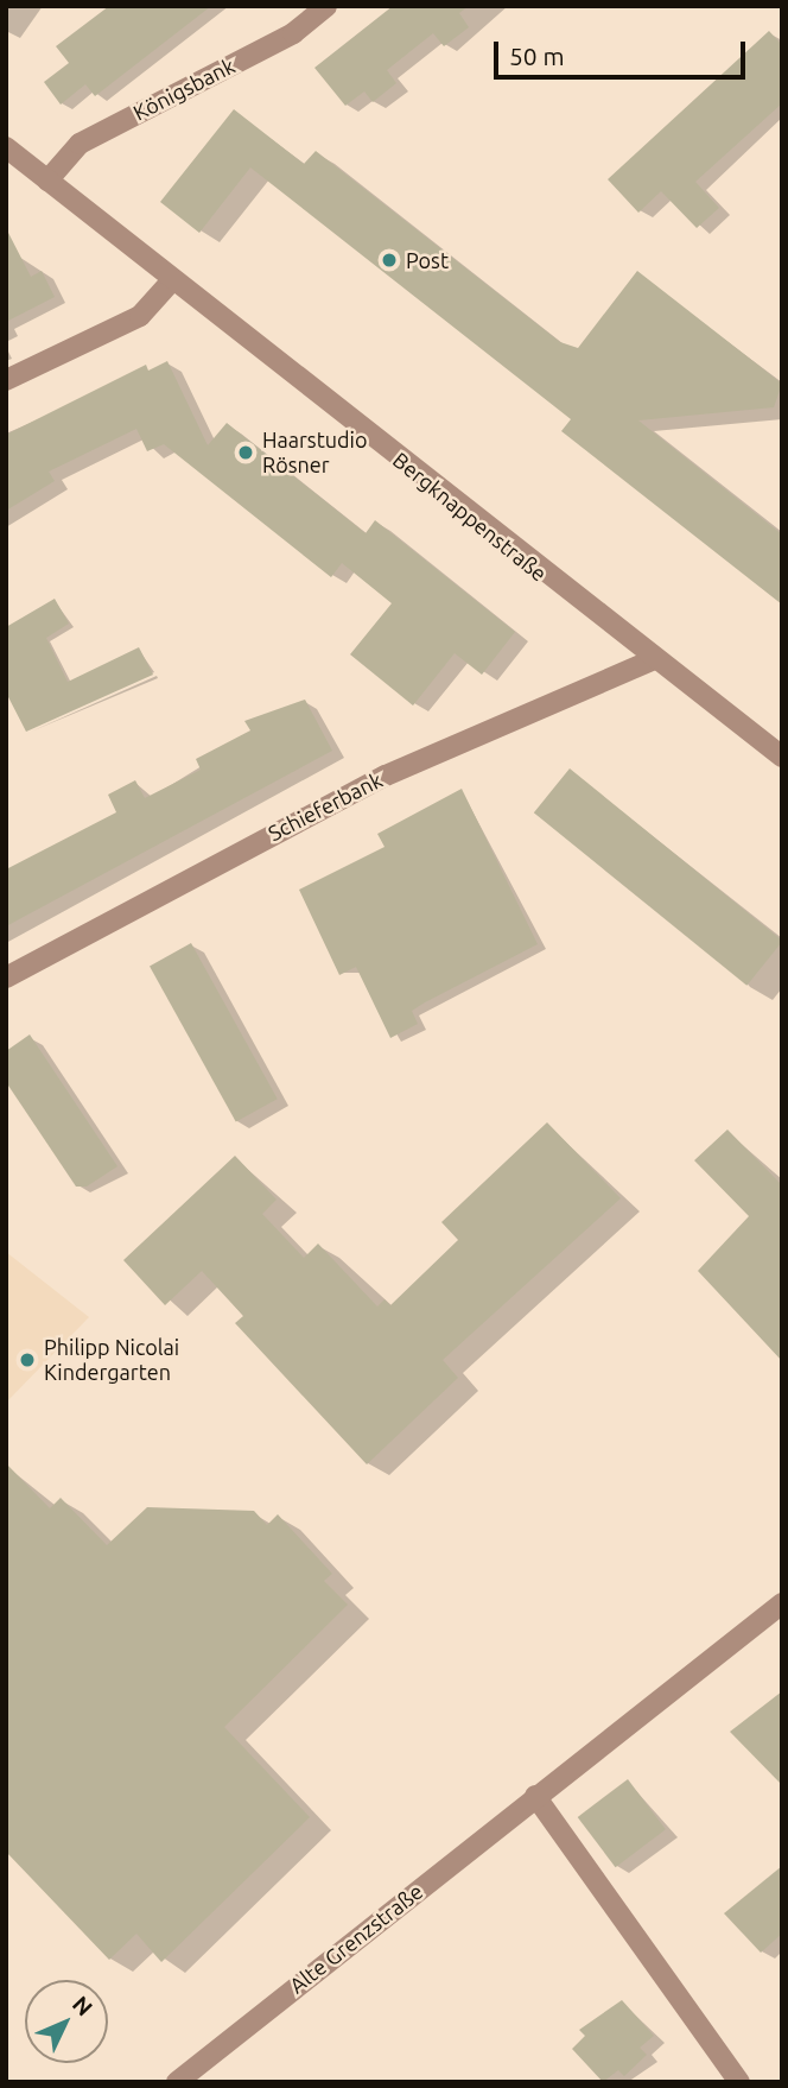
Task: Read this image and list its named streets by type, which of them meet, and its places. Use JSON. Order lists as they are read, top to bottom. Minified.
{"streets":{"street":["Königsbank","Bergknappenstraße","Schieferbank","Alte Grenzstraße"]},"crossings":[["Königsbank","Bergknappenstraße"],["Bergknappenstraße","Schieferbank"]],"places":["Post","Haarstudio Rösner","Philipp Nicolai Kindergarten"],"scale_bar":"50 m","north":"top right"}
